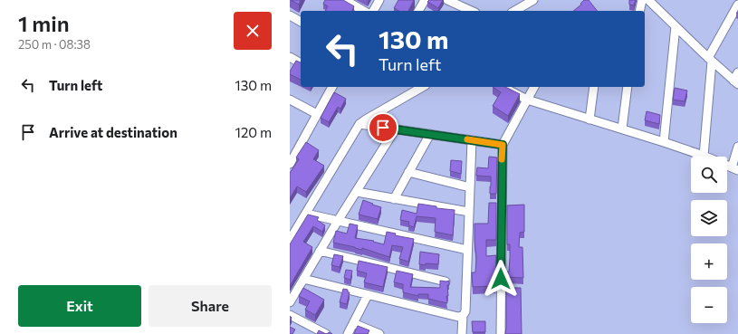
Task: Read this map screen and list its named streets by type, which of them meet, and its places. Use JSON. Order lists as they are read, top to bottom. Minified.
{"page":{"heading":["1 min","250 m · 08:38"],"turn":["130 m","Turn left"],"list":[{"name":"Turn left","value":"130 m"},{"name":"Arrive at destination","value":"120 m"}],"map_buttons":["+","−"],"buttons":["Exit","Share"]}}
